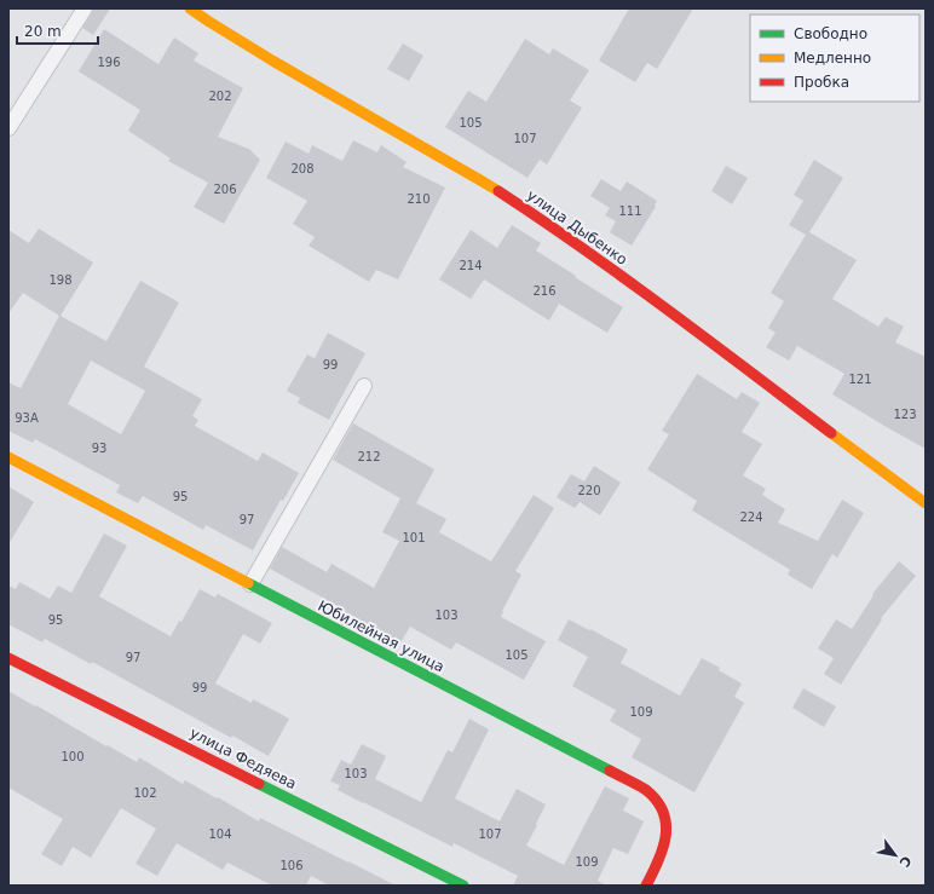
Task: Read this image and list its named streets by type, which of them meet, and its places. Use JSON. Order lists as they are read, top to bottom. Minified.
{"streets":{"street":["улица Дыбенко","Юбилейная улица","улица Федяева"]},"house_numbers":["196","202","105","107","208","206","210","111","214","198","216","99","121","123","93А","93","212","220","95","224","97","101","103","95","105","97","99","109","100","103","102","104","107","109","106"],"legend":["Свободно","Медленно","Пробка"],"scale_bar":"20 m","north":"bottom right"}
